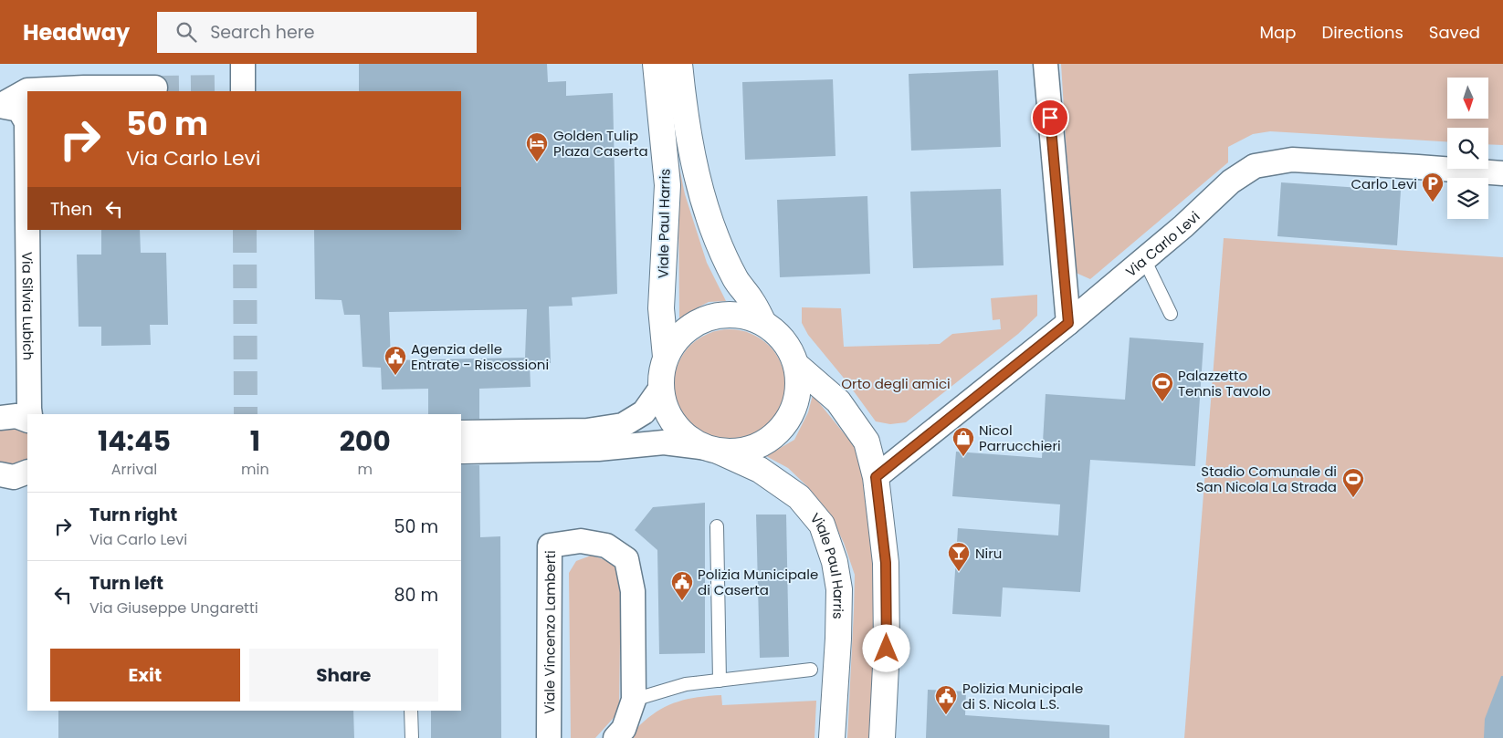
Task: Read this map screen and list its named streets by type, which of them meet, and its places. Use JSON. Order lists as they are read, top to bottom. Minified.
{"streets":{"street":["Viale Paul Harris","Via Carlo Levi","Via Silvia Lubich","Viale Vincenzo Lamberti"]},"parks":["Orto degli amici"],"places":{"hotel":["Golden Tulip Plaza Caserta"],"parking":["Carlo Levi"],"public building":["Agenzia delle Entrate - Riscossioni","Polizia Municipale di Caserta","Polizia Municipale di S. Nicola L.S."],"sports":["Palazzetto Tennis Tavolo","Stadio Comunale di San Nicola La Strada"],"shop":["Nicol Parrucchieri"],"bar":["Niru"]},"north":"bottom","page":{"header":"Headway","search":"Search here","nav":["Map","Directions","Saved"],"turn":["50 m","Via Carlo Levi"],"then":"Then","eta":["14:45","Arrival","1","min","200","m"],"list":[{"name":"Turn right","note":"Via Carlo Levi","value":"50 m"},{"name":"Turn left","note":"Via Giuseppe Ungaretti","value":"80 m"}],"buttons":["Exit","Share"]}}
